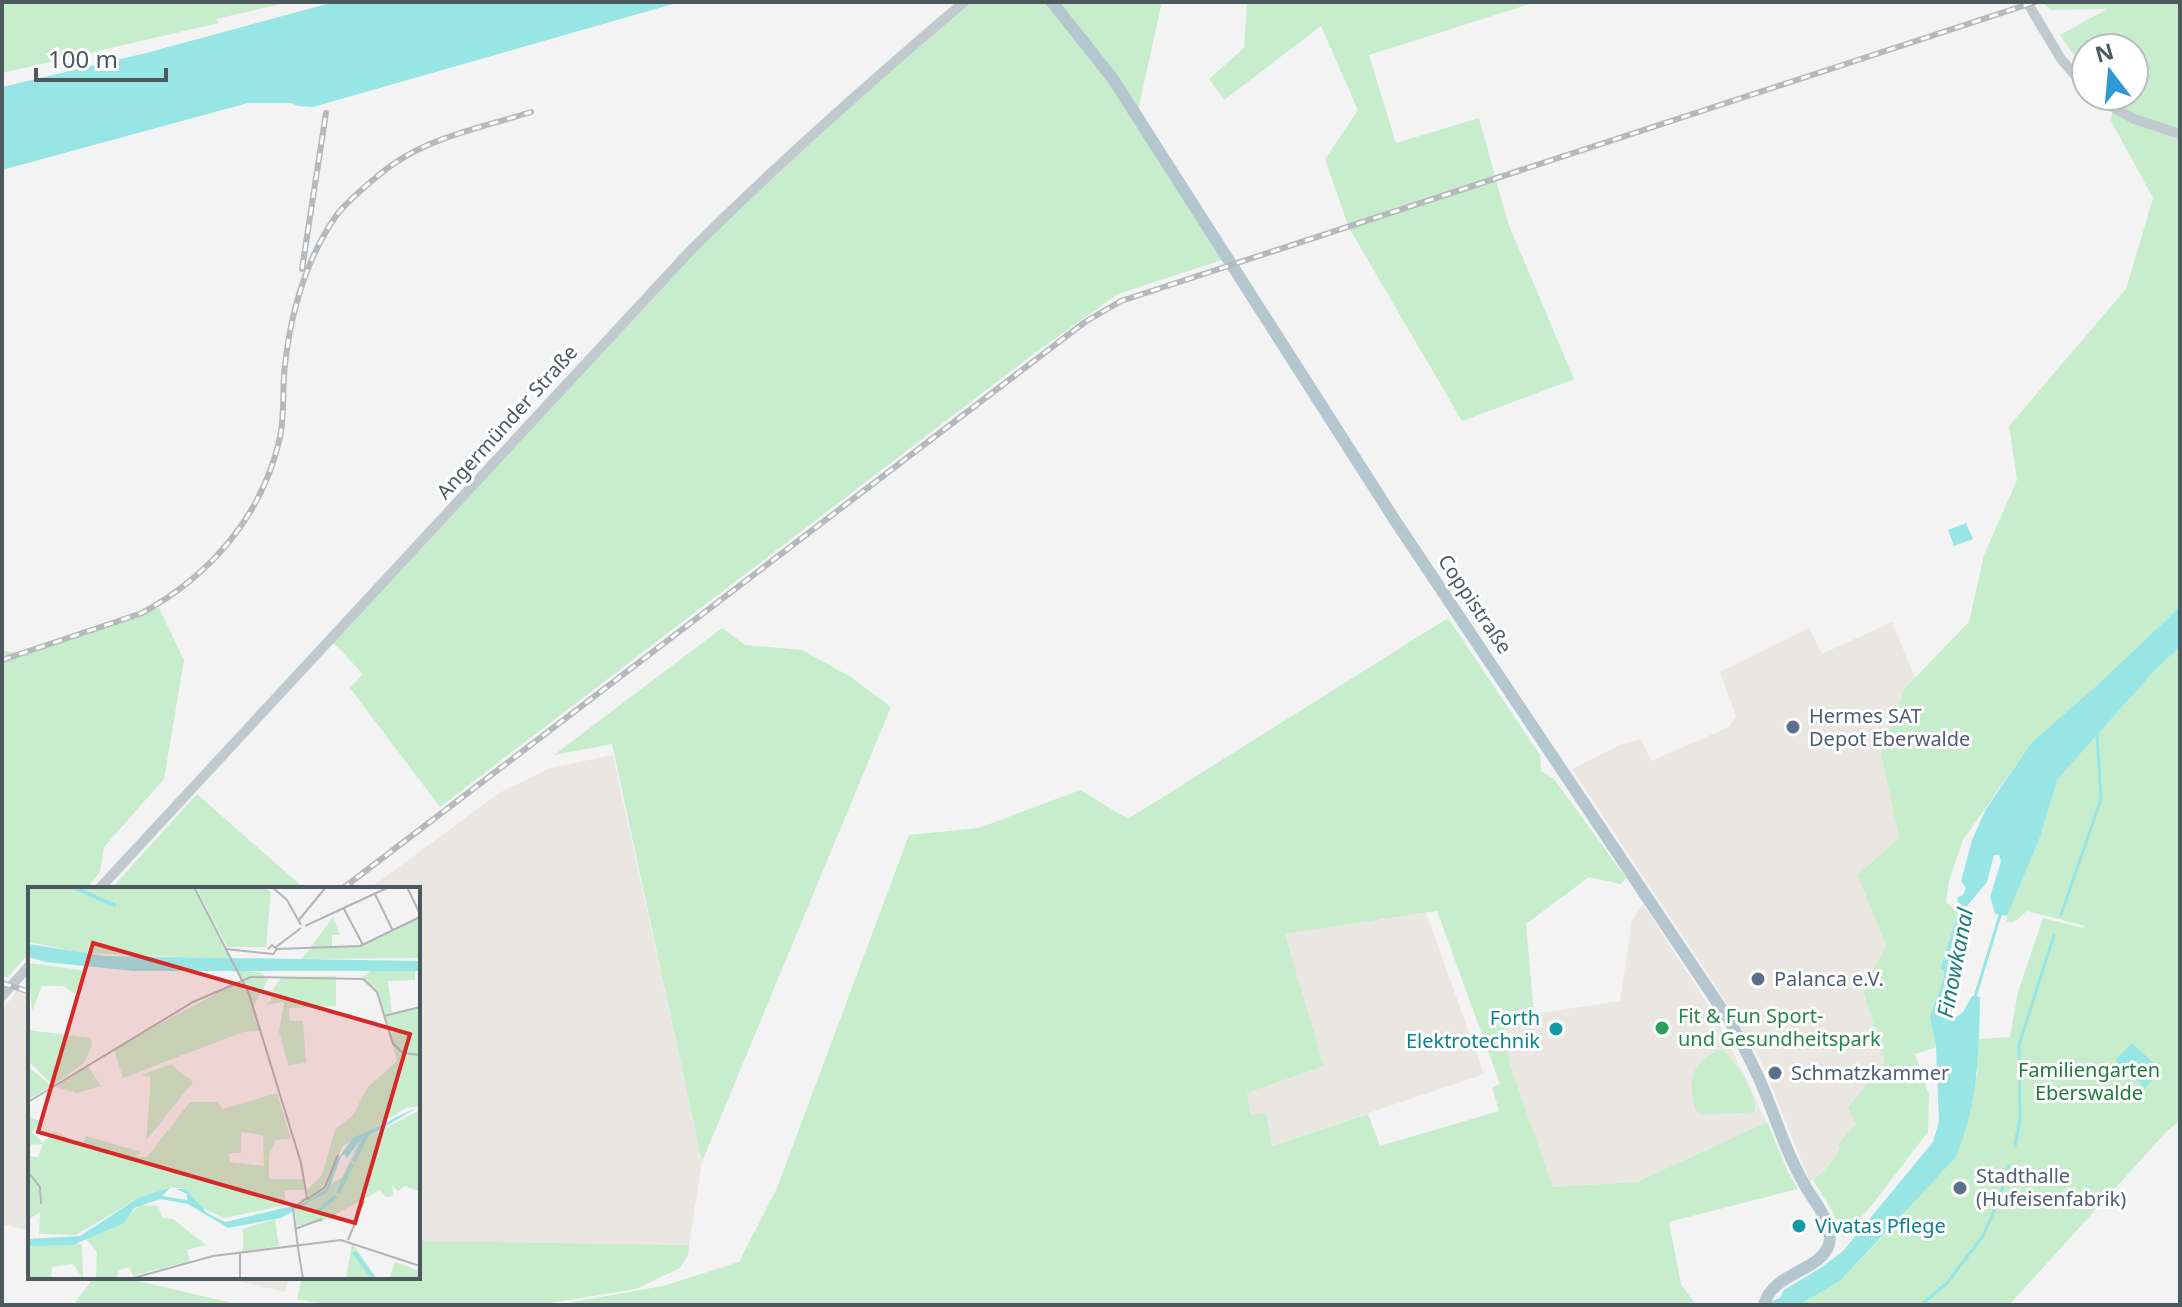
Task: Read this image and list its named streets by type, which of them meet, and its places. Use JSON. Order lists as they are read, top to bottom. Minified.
{"streets":{"main road":["Coppistraße"],"street":["Angermünder Straße"]},"water":["Finowkanal"],"parks":["Familiengarten Eberswalde"],"places":["Hermes SAT Depot Eberwalde","Palanca e.V.","Fit & Fun Sport- und Gesundheitspark","Forth Elektrotechnik","Schmatzkammer","Stadthalle (Hufeisenfabrik)","Vivatas Pflege"],"scale_bar":"100 m","north":"top"}
